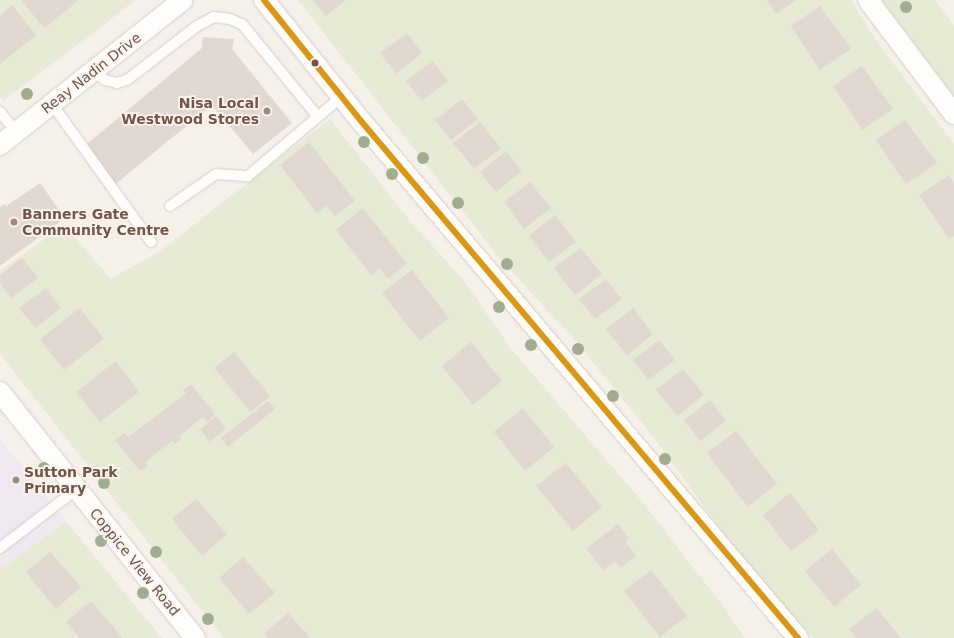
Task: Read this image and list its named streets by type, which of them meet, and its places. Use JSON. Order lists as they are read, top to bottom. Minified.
{"streets":{"street":["Reay Nadin Drive","Coppice View Road"]},"places":["Nisa Local Westwood Stores","Banners Gate Community Centre","Sutton Park Primary"]}
